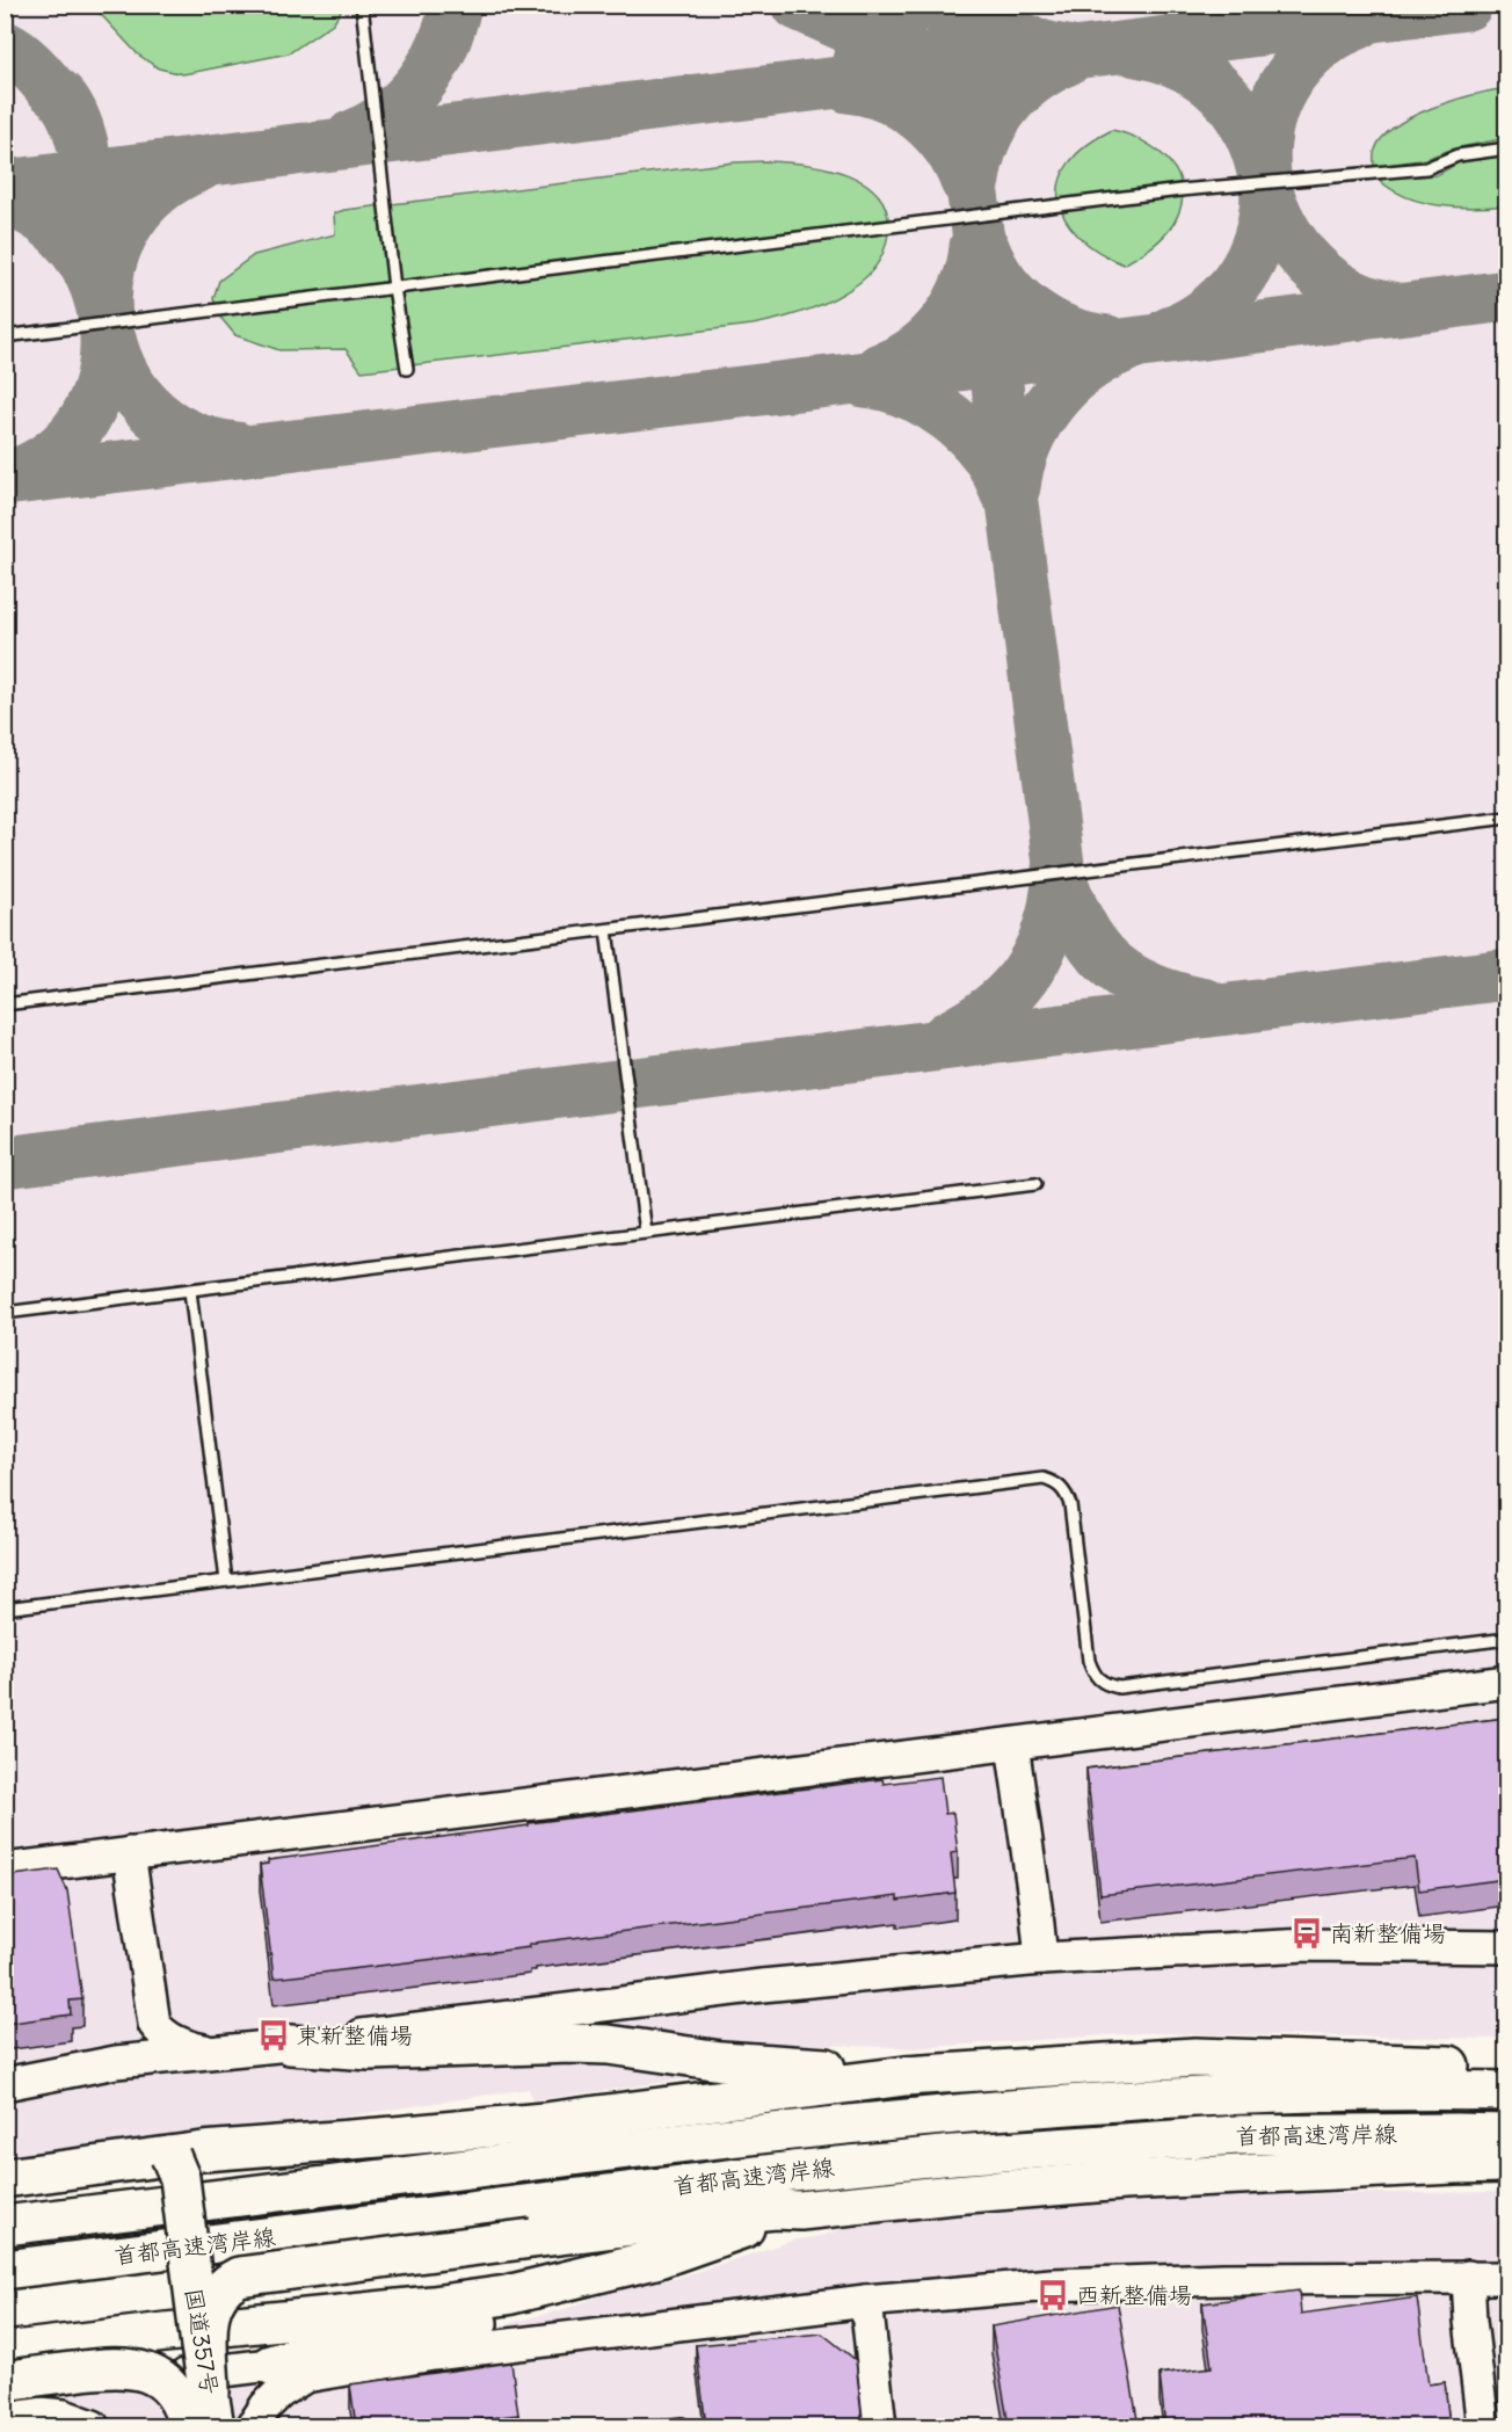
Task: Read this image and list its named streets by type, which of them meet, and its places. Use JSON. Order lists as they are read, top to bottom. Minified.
{"streets":{"highway":["首都高速湾岸線","国道357号"]},"places":{"bus stop":["南新整備場","東新整備場","西新整備場"]}}
